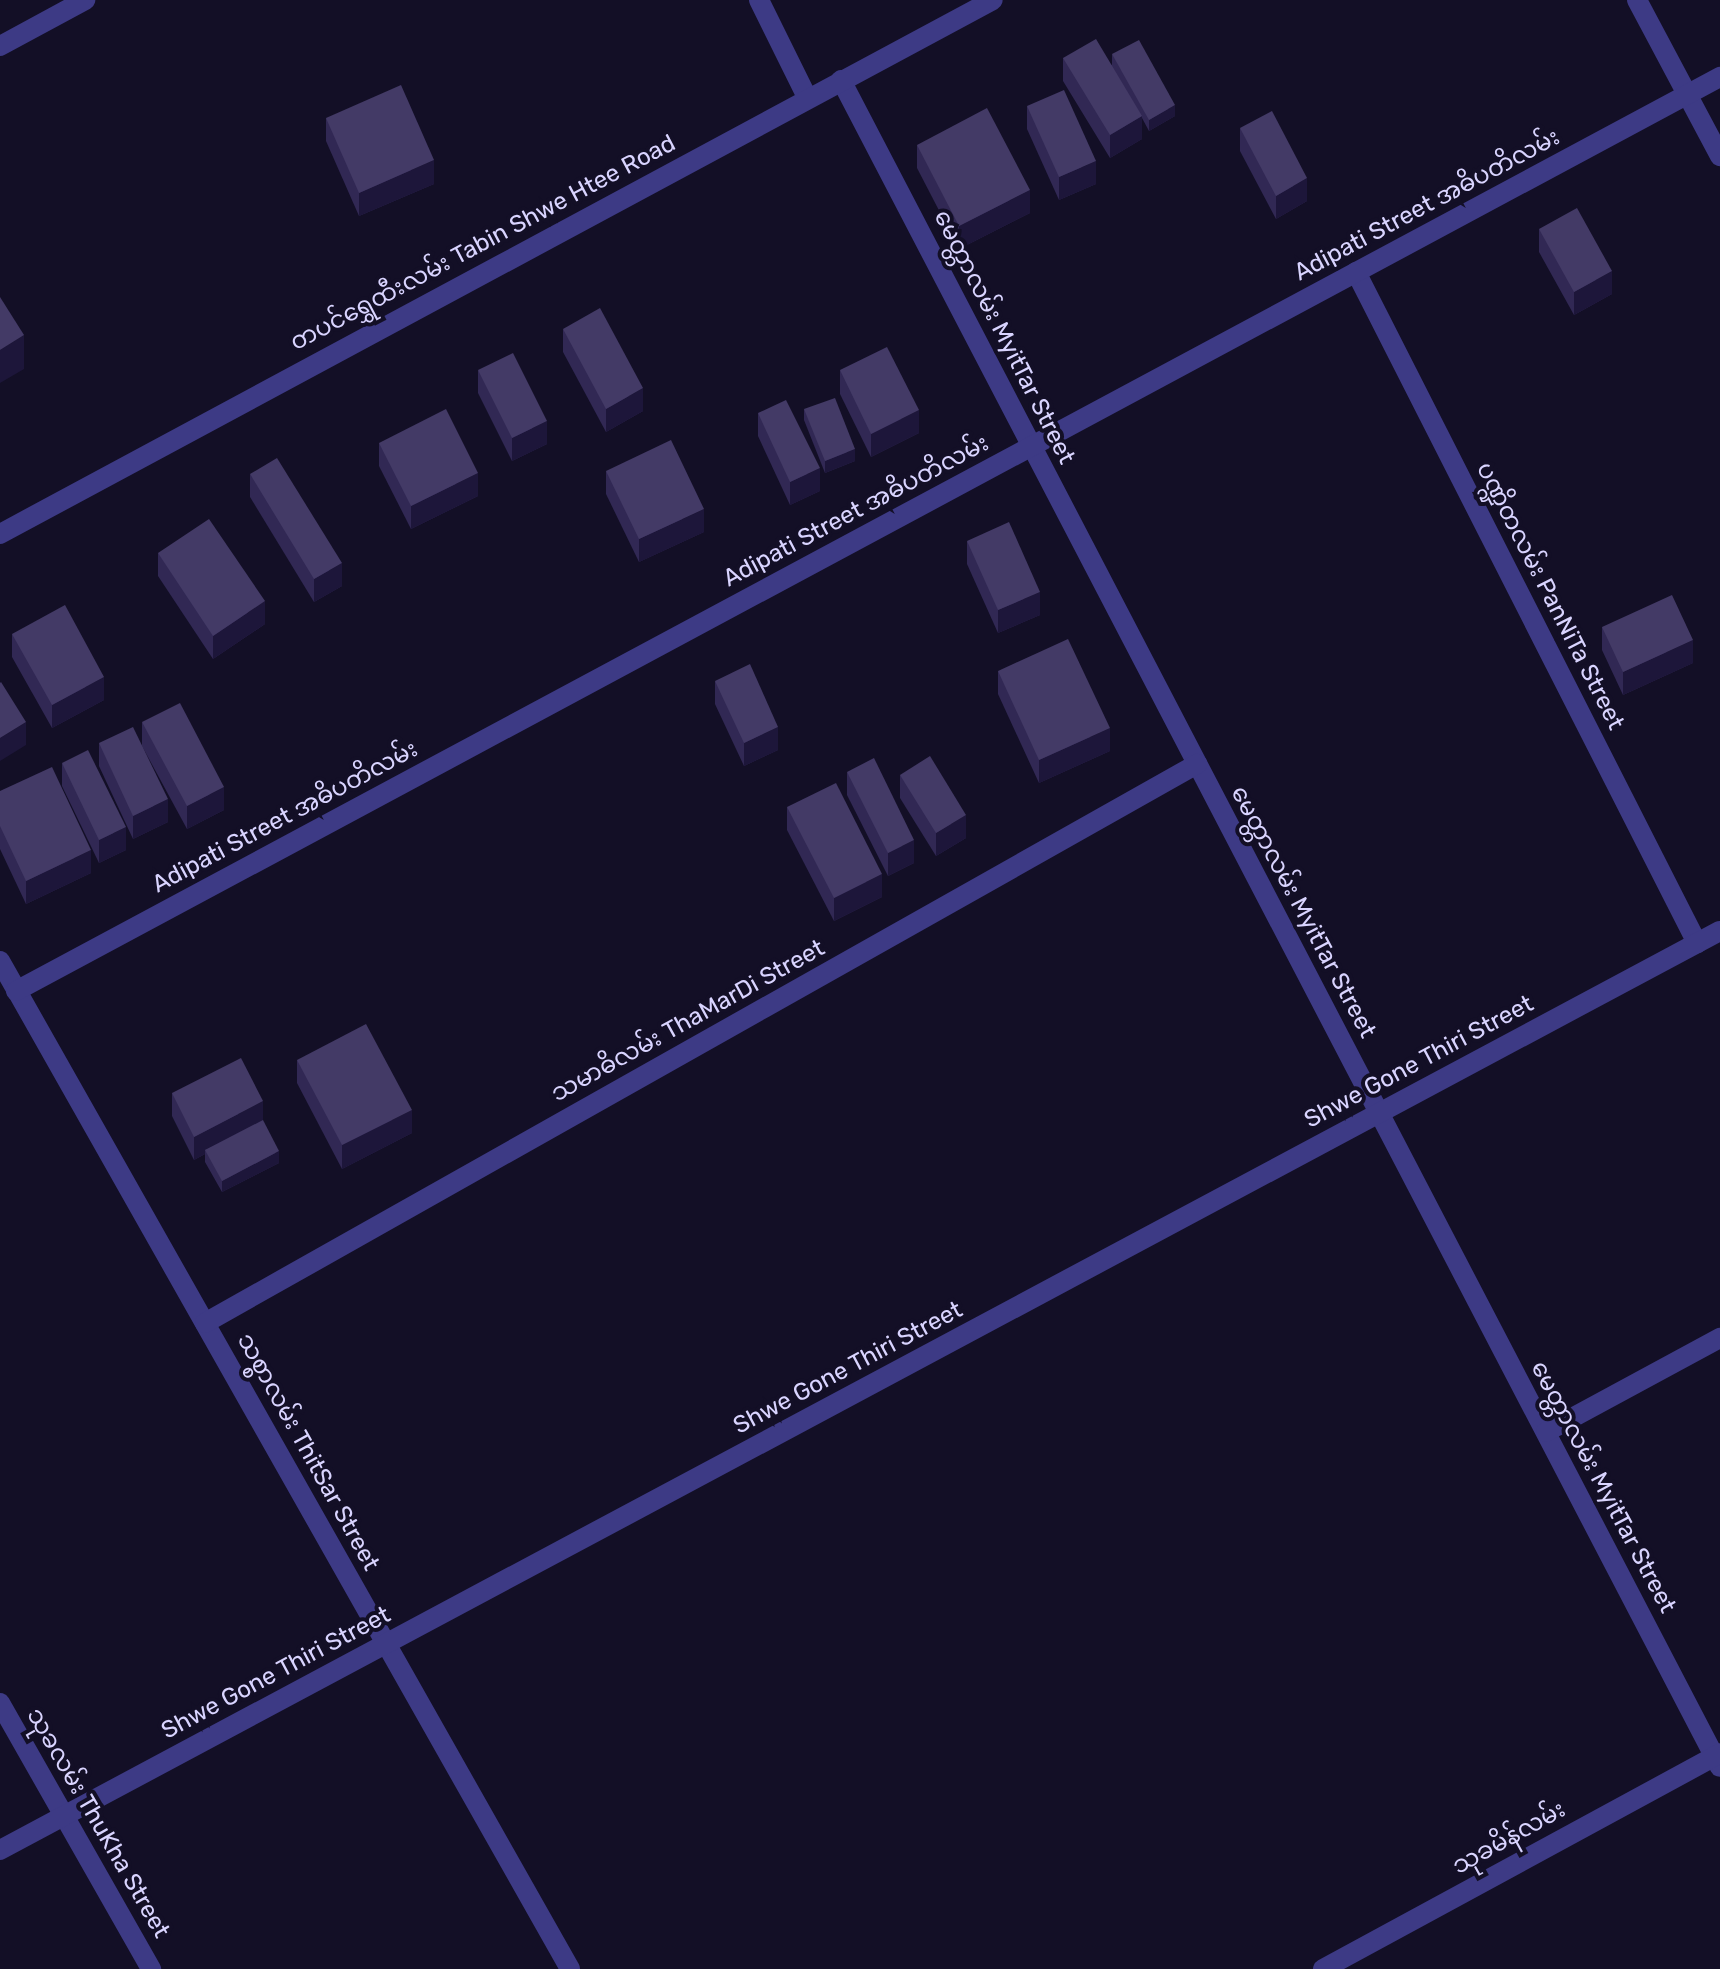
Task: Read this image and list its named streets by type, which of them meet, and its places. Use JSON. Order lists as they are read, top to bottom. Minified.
{"streets":{"street":["Adipati Street အဓိပတိလမ်း","တပင်ရွှေထီးလမ်း Tabin Shwe Htee Road","မေတ္တာလမ်း MyitTar Street","ပဏ္ဍိတလမ်း PanNiTa Street","သမာဓိလမ်း ThaMarDi Street","Shwe Gone Thiri Street","သစ္စာလမ်း ThitSar Street","သုခလမ်း ThuKha Street","သုခမိန်လမ်း"]},"crossings":[["Adipati Street အဓိပတိလမ်း","မေတ္တာလမ်း MyitTar Street"],["Adipati Street အဓိပတိလမ်း","ပဏ္ဍိတလမ်း PanNiTa Street"],["Adipati Street အဓိပတိလမ်း","သစ္စာလမ်း ThitSar Street"],["တပင်ရွှေထီးလမ်း Tabin Shwe Htee Road","မေတ္တာလမ်း MyitTar Street"],["မေတ္တာလမ်း MyitTar Street","သမာဓိလမ်း ThaMarDi Street"],["မေတ္တာလမ်း MyitTar Street","Shwe Gone Thiri Street"],["မေတ္တာလမ်း MyitTar Street","သုခမိန်လမ်း"],["ပဏ္ဍိတလမ်း PanNiTa Street","Shwe Gone Thiri Street"],["သမာဓိလမ်း ThaMarDi Street","သစ္စာလမ်း ThitSar Street"],["Shwe Gone Thiri Street","သစ္စာလမ်း ThitSar Street"],["Shwe Gone Thiri Street","သုခလမ်း ThuKha Street"]]}
